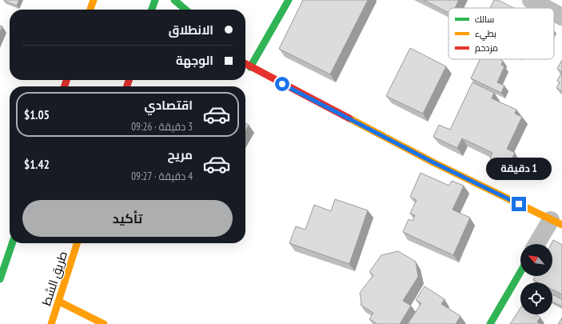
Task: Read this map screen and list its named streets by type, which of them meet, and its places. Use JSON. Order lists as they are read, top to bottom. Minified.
{"streets":{"main road":["طريق الشط"]},"legend":["سالك","بطيء","مزدحم"],"north":"top left","page":{"banner":["الانطلاق","الوجهة"],"list":[{"name":"اقتصادي","note":"3 دقيقة · 09:26","value":"$1.05"},{"name":"مريح","note":"4 دقيقة · 09:27","value":"$1.42"}],"bubble":"1 دقيقة","buttons":"تأكيد"}}
